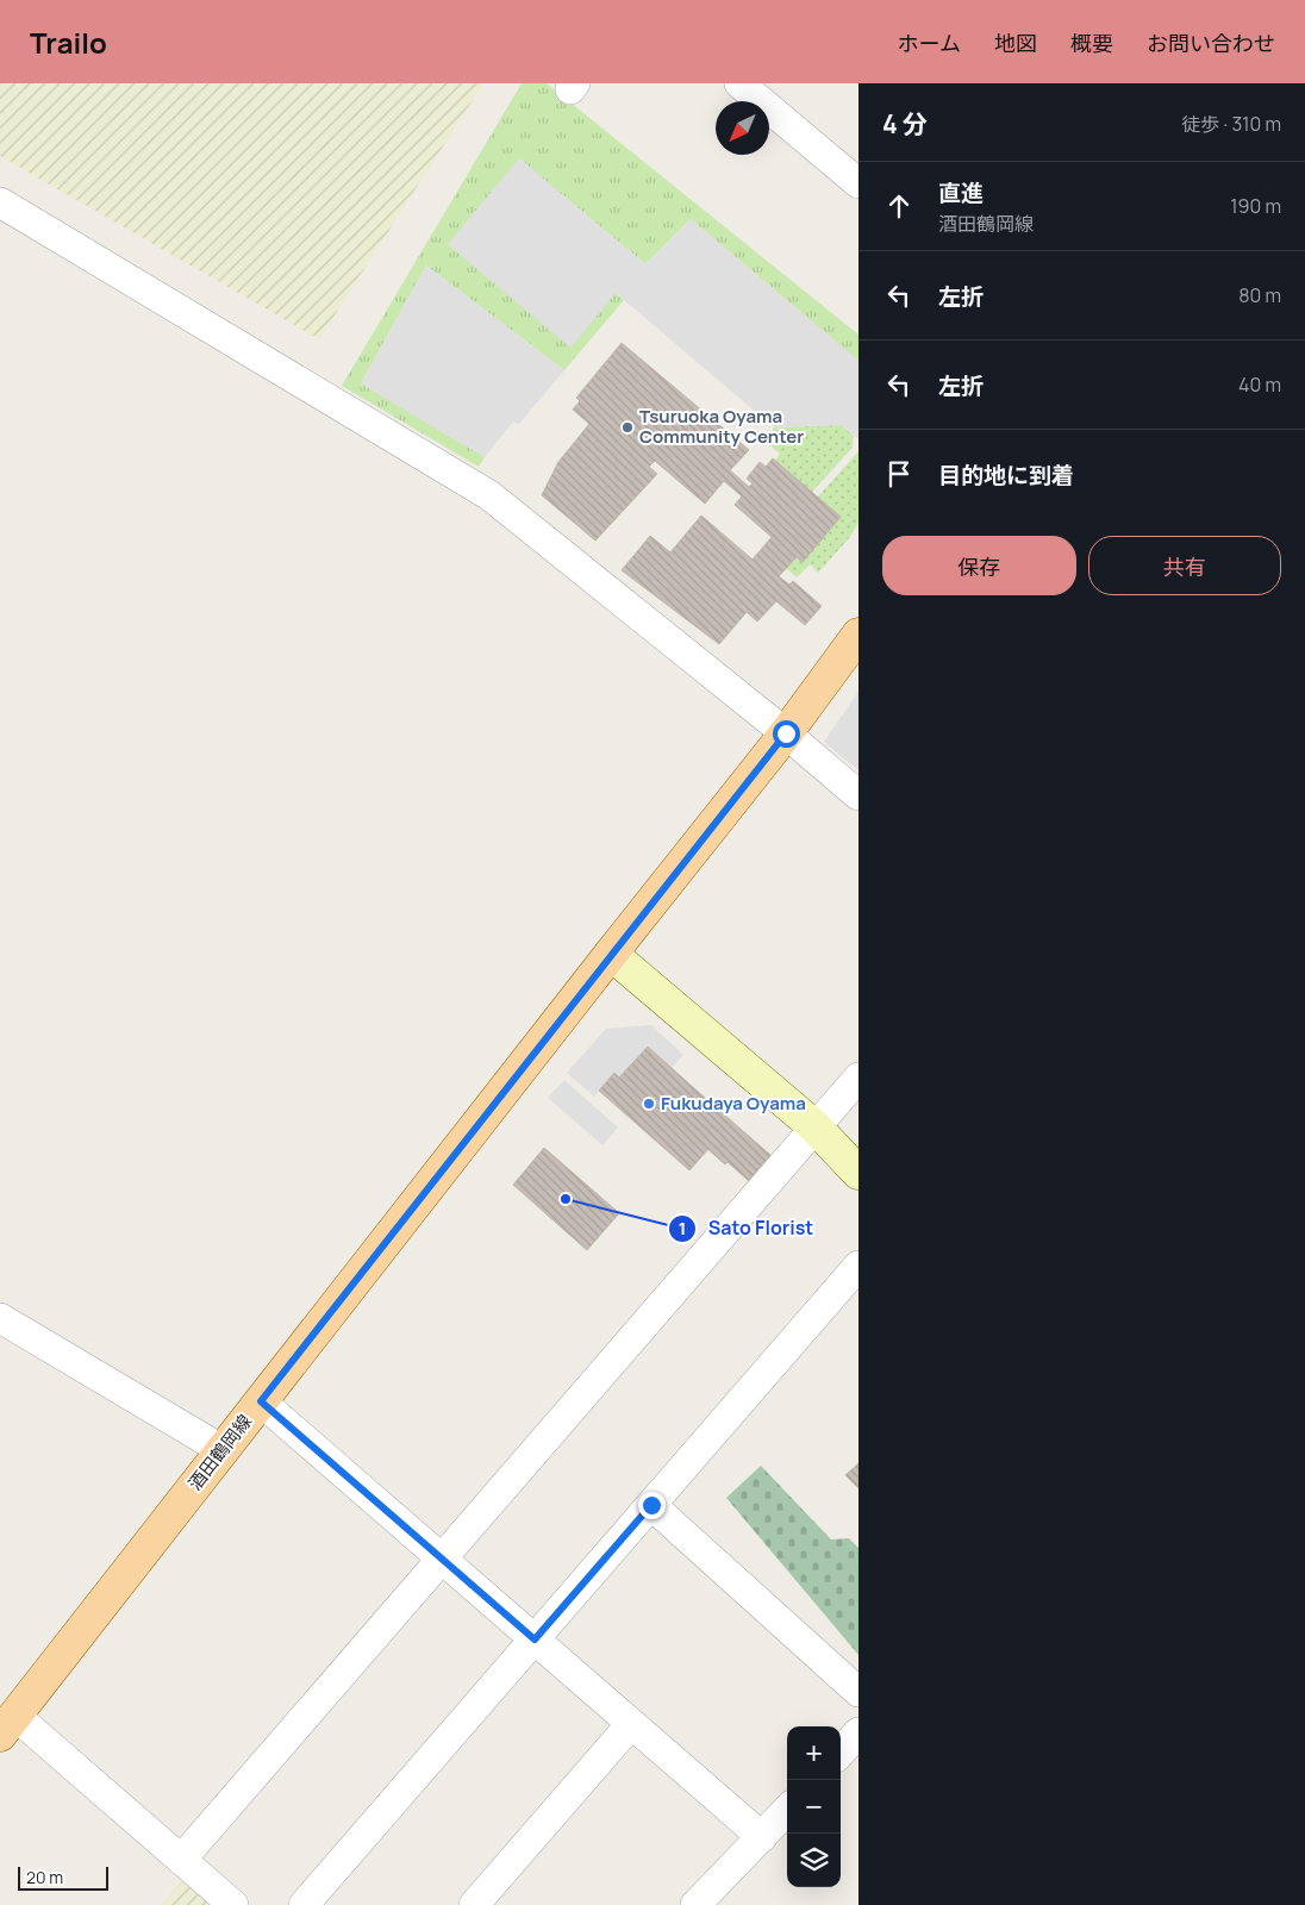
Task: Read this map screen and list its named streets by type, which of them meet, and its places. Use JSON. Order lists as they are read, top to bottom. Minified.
{"streets":{"main road":["酒田鶴岡線"]},"places":["Tsuruoka Oyama Community Center","Fukudaya Oyama","Sato Florist"],"scale_bar":"20 m","north":"bottom left","page":{"header":"Trailo","nav":["ホーム","地図","概要","お問い合わせ"],"heading":["4 分","徒歩 · 310 m"],"list":[["直進","酒田鶴岡線","190 m"],["左折","80 m"],["左折","40 m"],"目的地に到着"],"buttons":["保存","共有"],"map_buttons":["+","−"],"scale":"20 m"}}
